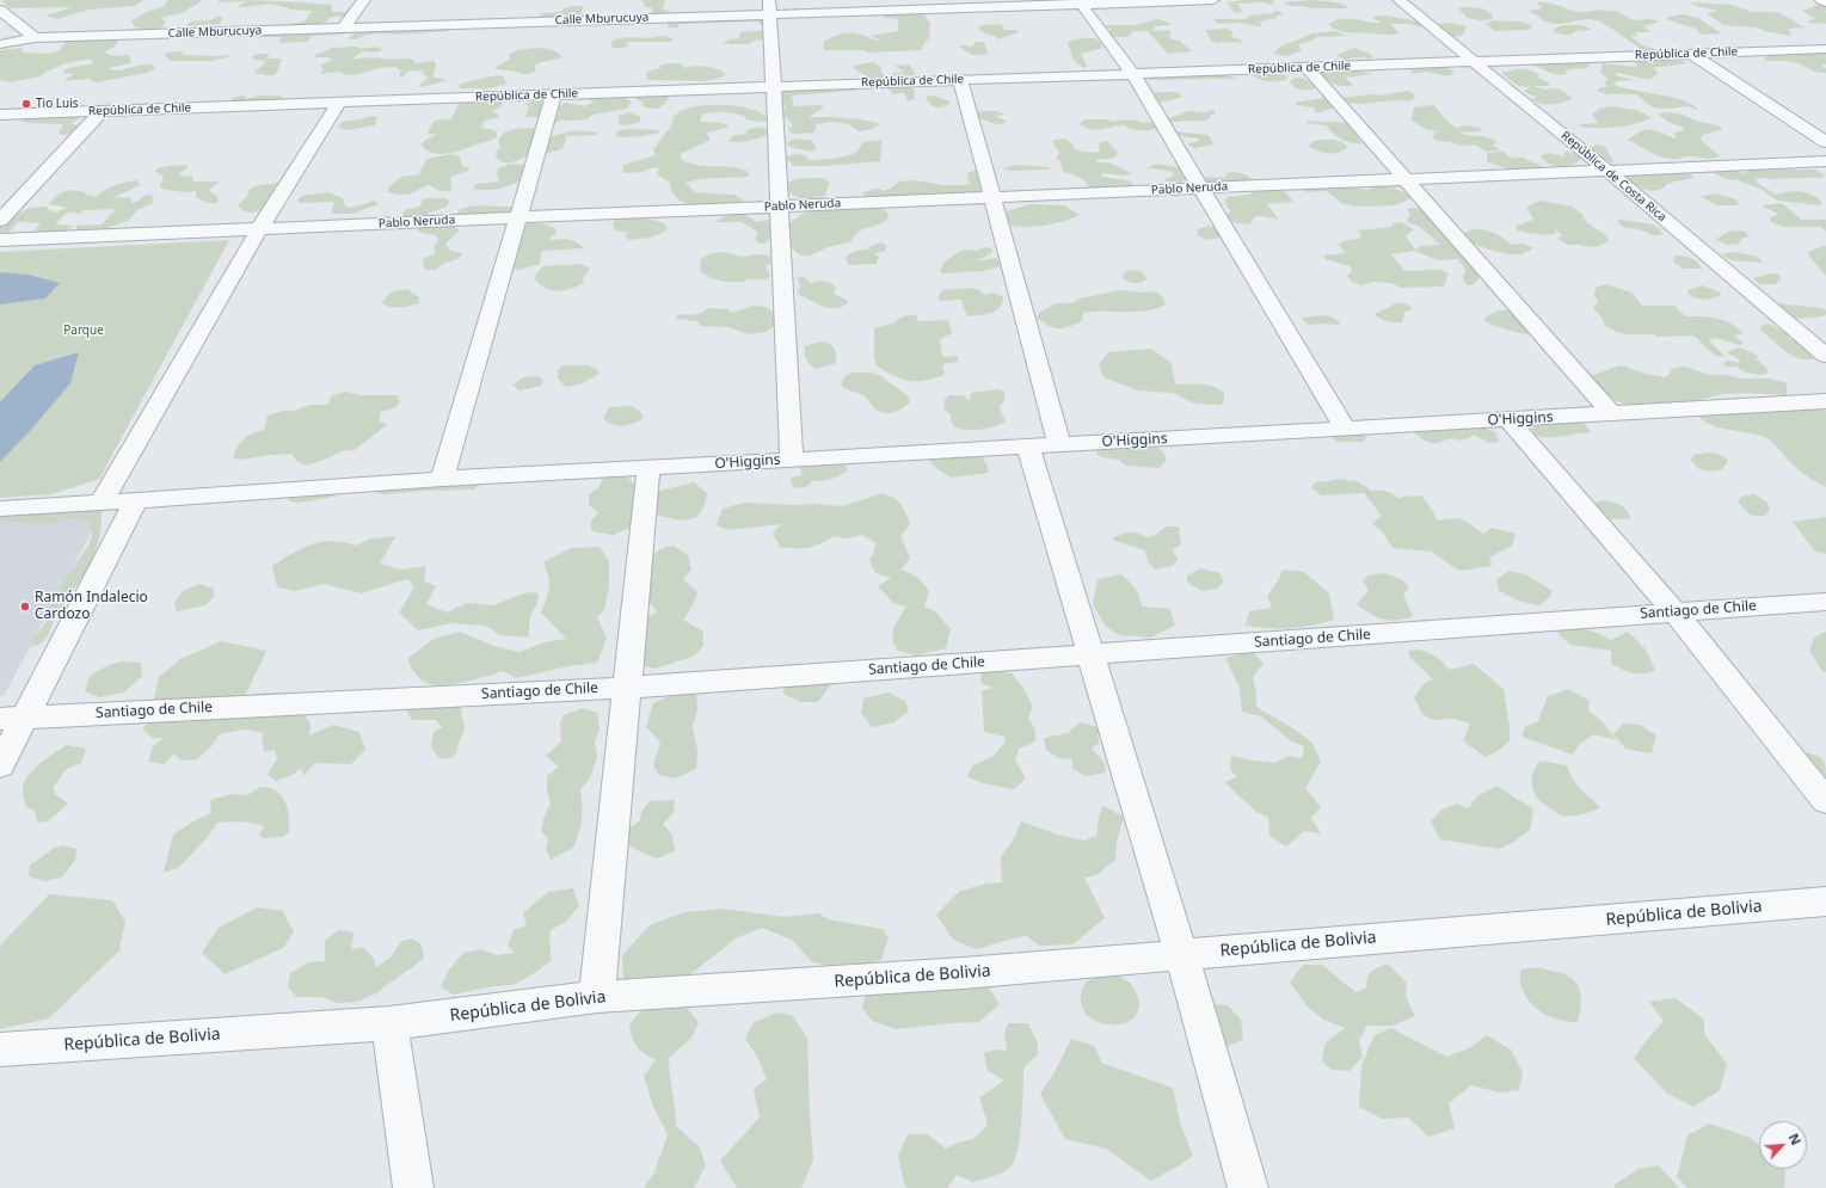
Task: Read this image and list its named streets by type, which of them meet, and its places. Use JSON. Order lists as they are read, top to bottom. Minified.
{"streets":{"street":["Calle Mburucuya","República de Chile","República de Costa Rica","Pablo Neruda","O'Higgins","Santiago de Chile","República de Bolivia"]},"crossings":[["República de Chile","República de Costa Rica"],["República de Costa Rica","Pablo Neruda"]],"parks":["Parque"],"places":["Tio Luis","Ramón Indalecio Cardozo"],"north":"top right"}
